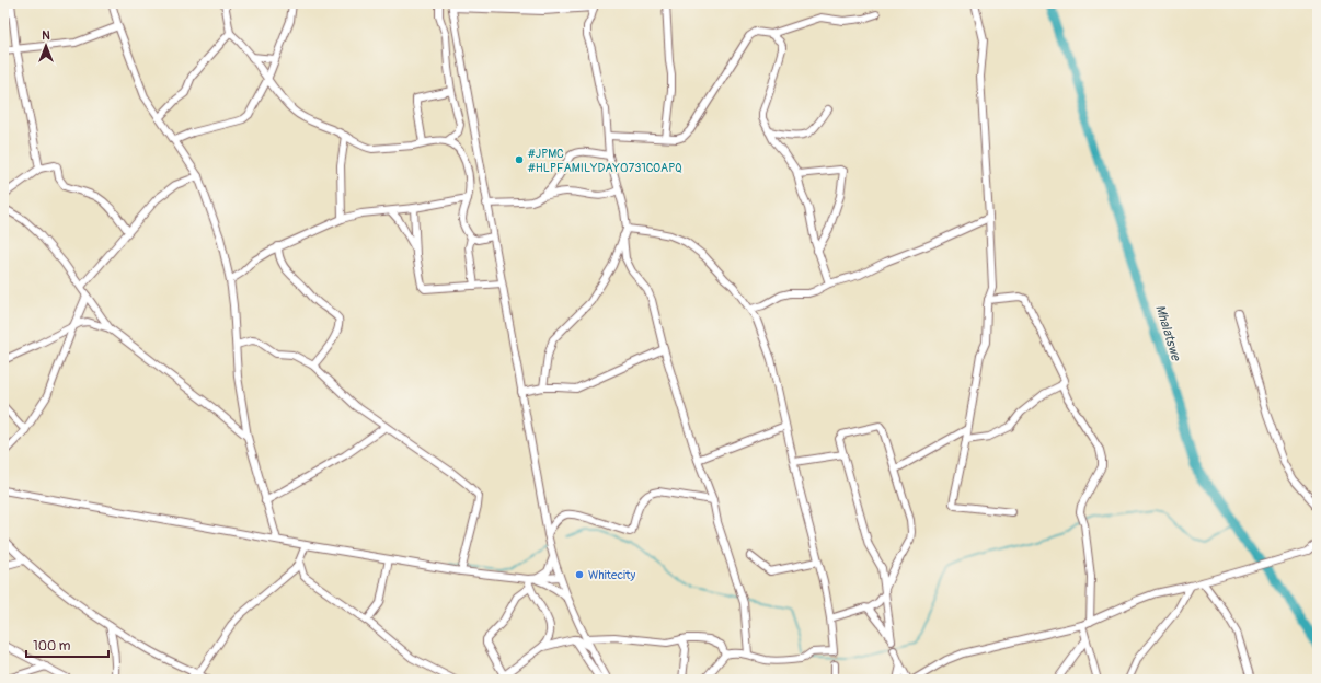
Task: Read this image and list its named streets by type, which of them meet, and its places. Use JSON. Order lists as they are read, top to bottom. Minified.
{"water":["Mhalatswe"],"places":["#JPMC #HLPFAMILYDAY0731COAPQ","Whitecity"],"scale_bar":"100 m","north":"top"}
